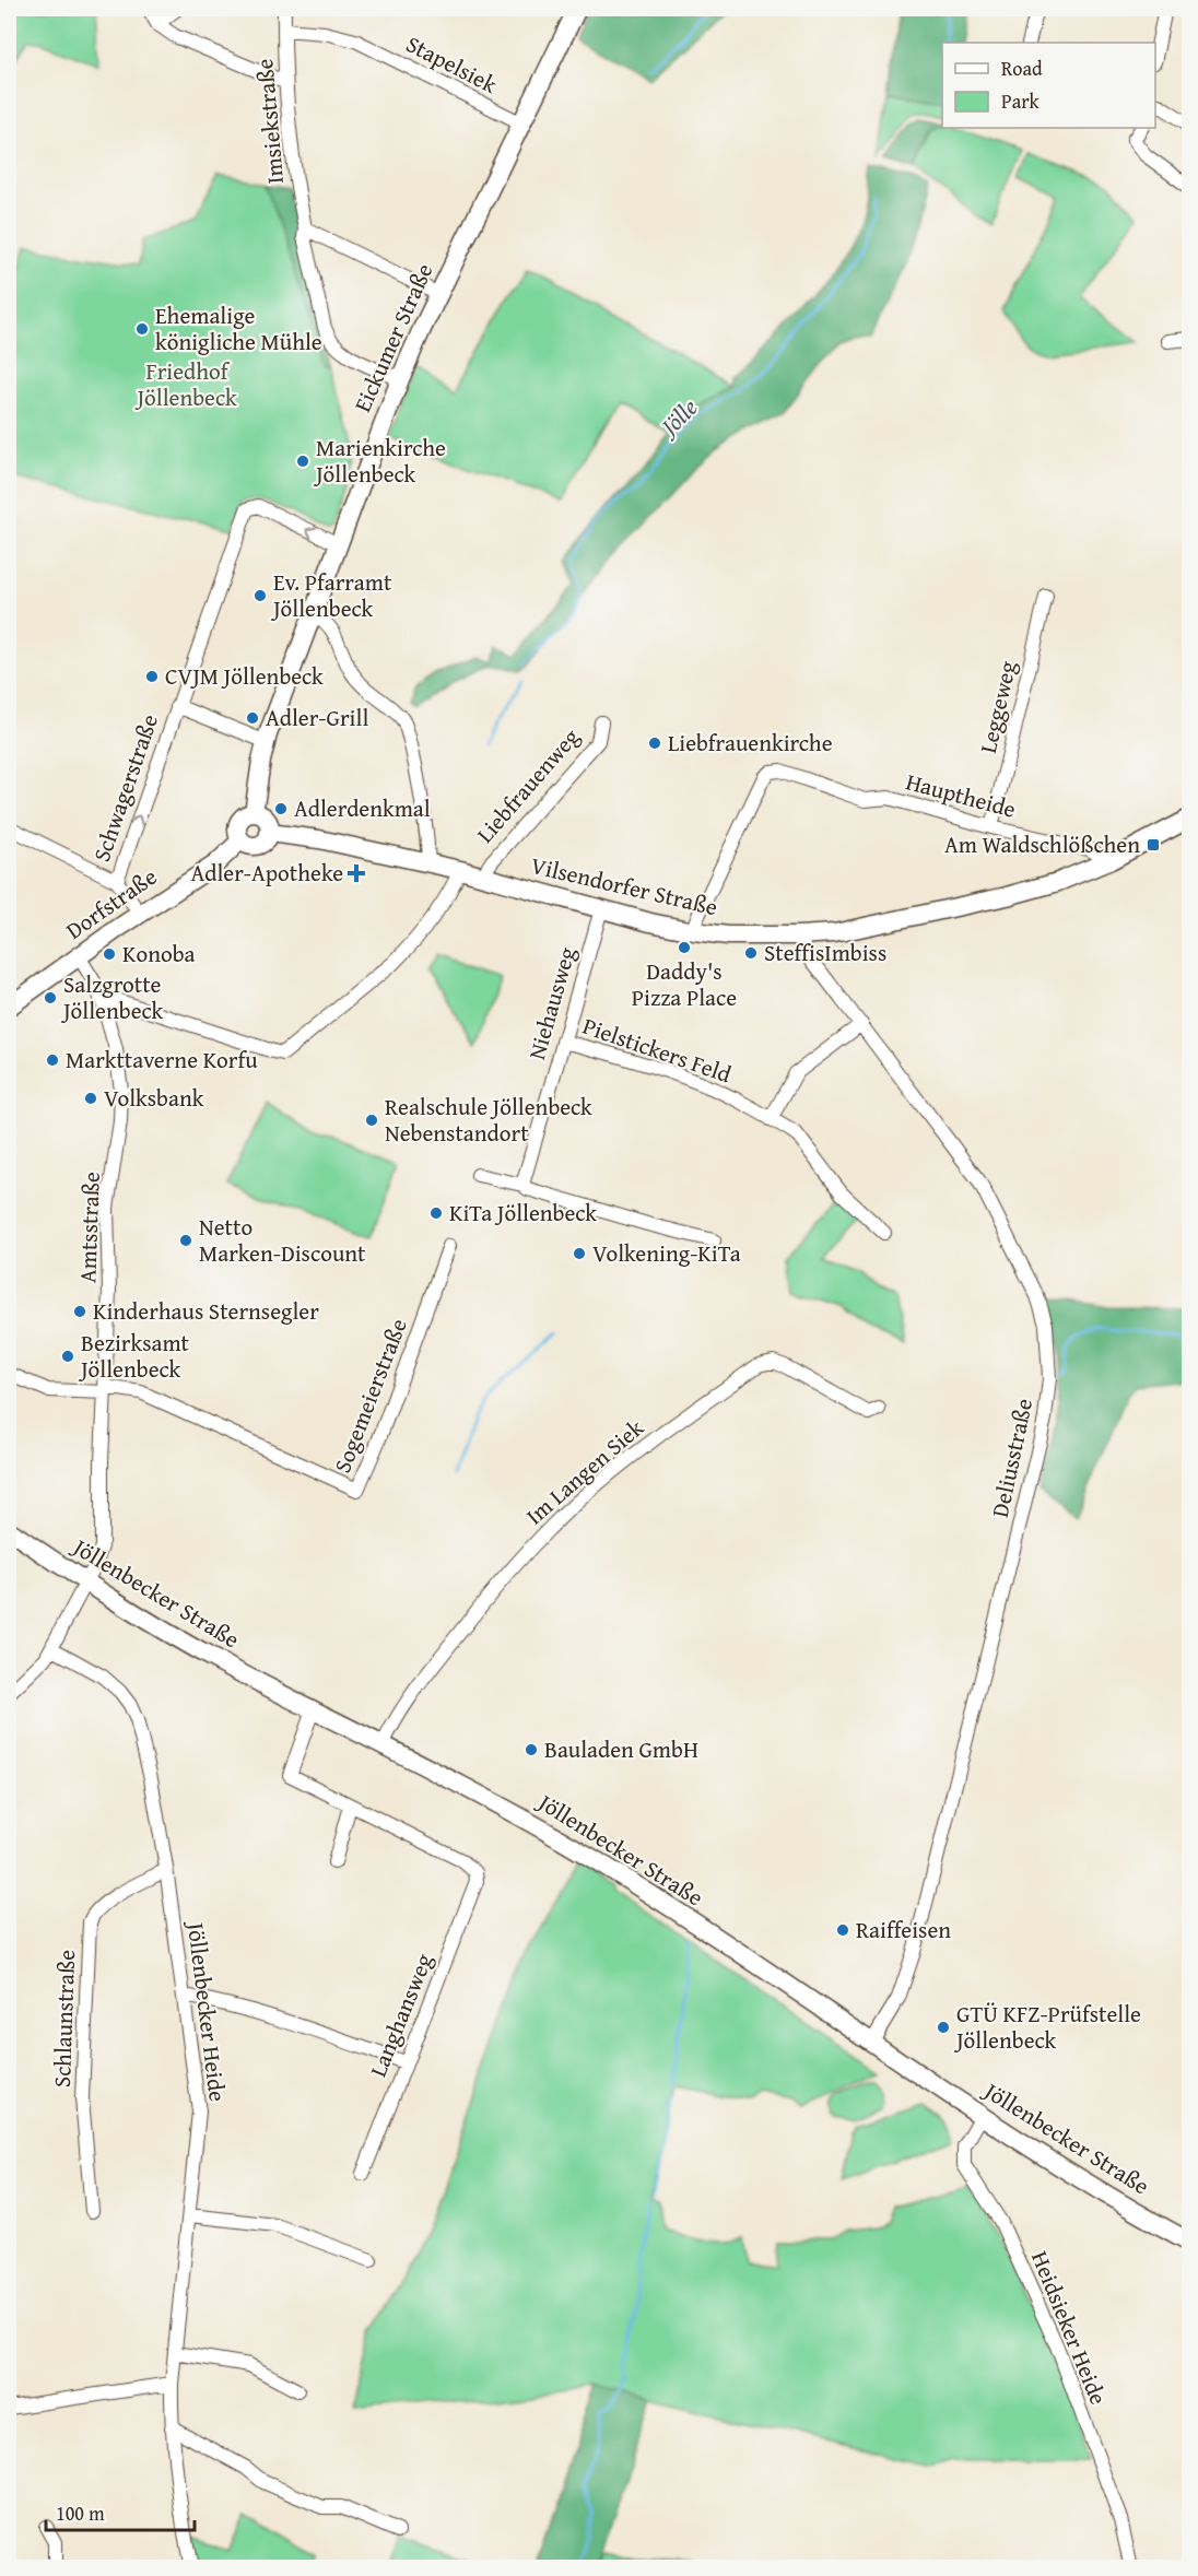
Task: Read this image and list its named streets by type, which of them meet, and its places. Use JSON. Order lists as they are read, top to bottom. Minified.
{"streets":{"main road":["Eickumer Straße","Vilsendorfer Straße","Dorfstraße","Jöllenbecker Straße"],"street":["Stapelsiek","Imsiekstraße","Leggeweg","Liebfrauenweg","Schwagerstraße","Hauptheide","Niehausweg","Pielstickers Feld","Amtsstraße","Sogemeierstraße","Deliusstraße","Im Langen Siek","Jöllenbecker Heide","Langhansweg","Schlaunstraße","Heidsieker Heide"]},"crossings":[["Stapelsiek","Imsiekstraße"],["Stapelsiek","Eickumer Straße"],["Imsiekstraße","Eickumer Straße"],["Eickumer Straße","Schwagerstraße"],["Eickumer Straße","Vilsendorfer Straße"],["Eickumer Straße","Dorfstraße"],["Leggeweg","Hauptheide"],["Liebfrauenweg","Vilsendorfer Straße"],["Hauptheide","Vilsendorfer Straße"],["Vilsendorfer Straße","Dorfstraße"],["Vilsendorfer Straße","Niehausweg"],["Vilsendorfer Straße","Deliusstraße"],["Dorfstraße","Amtsstraße"],["Niehausweg","Pielstickers Feld"],["Amtsstraße","Sogemeierstraße"],["Amtsstraße","Jöllenbecker Straße"],["Amtsstraße","Jöllenbecker Heide"],["Deliusstraße","Jöllenbecker Straße"],["Im Langen Siek","Jöllenbecker Straße"],["Jöllenbecker Straße","Heidsieker Heide"],["Jöllenbecker Heide","Schlaunstraße"]],"water":["Jölle"],"parks":["Friedhof Jöllenbeck"],"places":{"other":["Ehemalige königliche Mühle","Marienkirche Jöllenbeck","Ev. Pfarramt Jöllenbeck","CVJM Jöllenbeck","Adler-Grill","Liebfrauenkirche","Adlerdenkmal","Daddy's Pizza Place","SteffisImbiss","Konoba","Salzgrotte Jöllenbeck","Markttaverne Korfu","Volksbank","Realschule Jöllenbeck Nebenstandort","KiTa Jöllenbeck","Netto Marken-Discount","Volkening-KiTa","Kinderhaus Sternsegler","Bezirksamt Jöllenbeck","Bauladen GmbH","Raiffeisen","GTÜ KFZ-Prüfstelle Jöllenbeck"],"transit":["Am Waldschlößchen"],"health":["Adler-Apotheke"]},"legend":["Road","Park"],"scale_bar":"100 m"}
